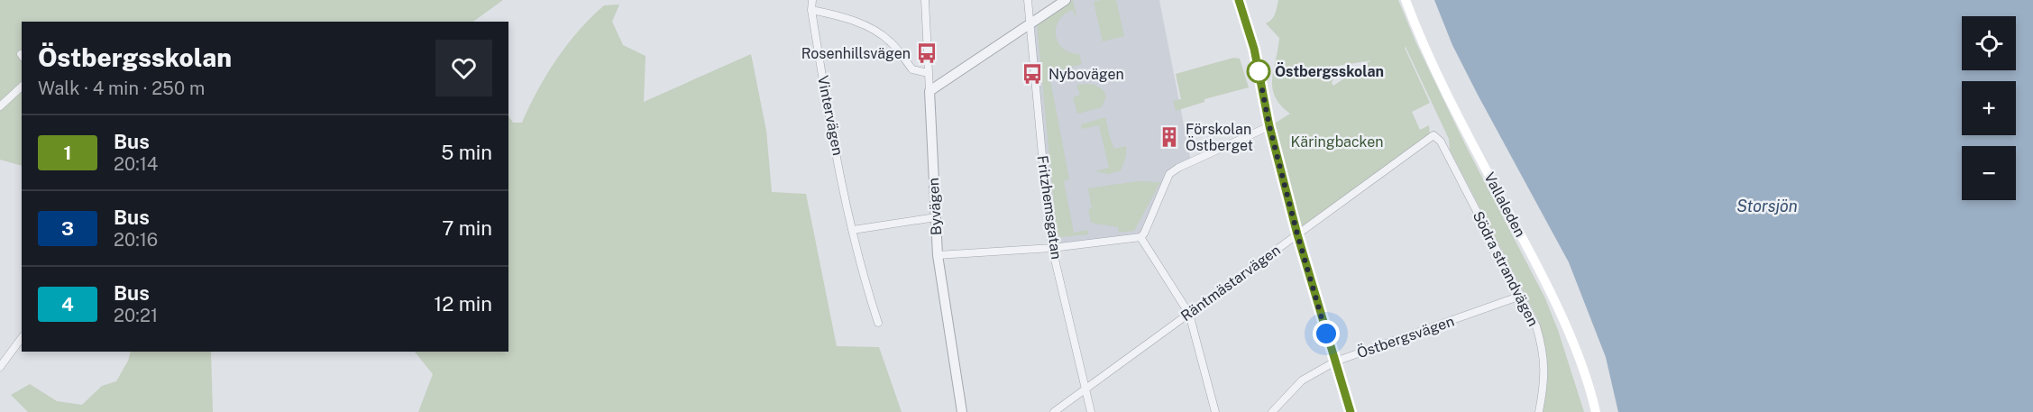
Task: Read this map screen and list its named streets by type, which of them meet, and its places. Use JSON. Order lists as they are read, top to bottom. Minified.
{"streets":{"main road":["Vallaleden"],"street":["Vintervägen","Byvägen","Fritzhemsgatan","Södra strandvägen","Räntmästarvägen","Östbergsvägen"]},"crossings":[["Fritzhemsgatan","Räntmästarvägen"],["Södra strandvägen","Räntmästarvägen"],["Södra strandvägen","Östbergsvägen"]],"water":["Storsjön"],"parks":["Käringbacken"],"places":{"bus stop":["Rosenhillsvägen","Nybovägen"],"other":["Östbergsskolan"],"building":["Förskolan Östberget"]},"lines":["bus line 1"],"page":{"map_buttons":["+","−"],"heading":["Östbergsskolan","Walk · 4 min · 250 m"],"list":[{"mark":"1","name":"Bus","note":"20:14","value":"5 min"},{"mark":"3","name":"Bus","note":"20:16","value":"7 min"},{"mark":"4","name":"Bus","note":"20:21","value":"12 min"}]}}
